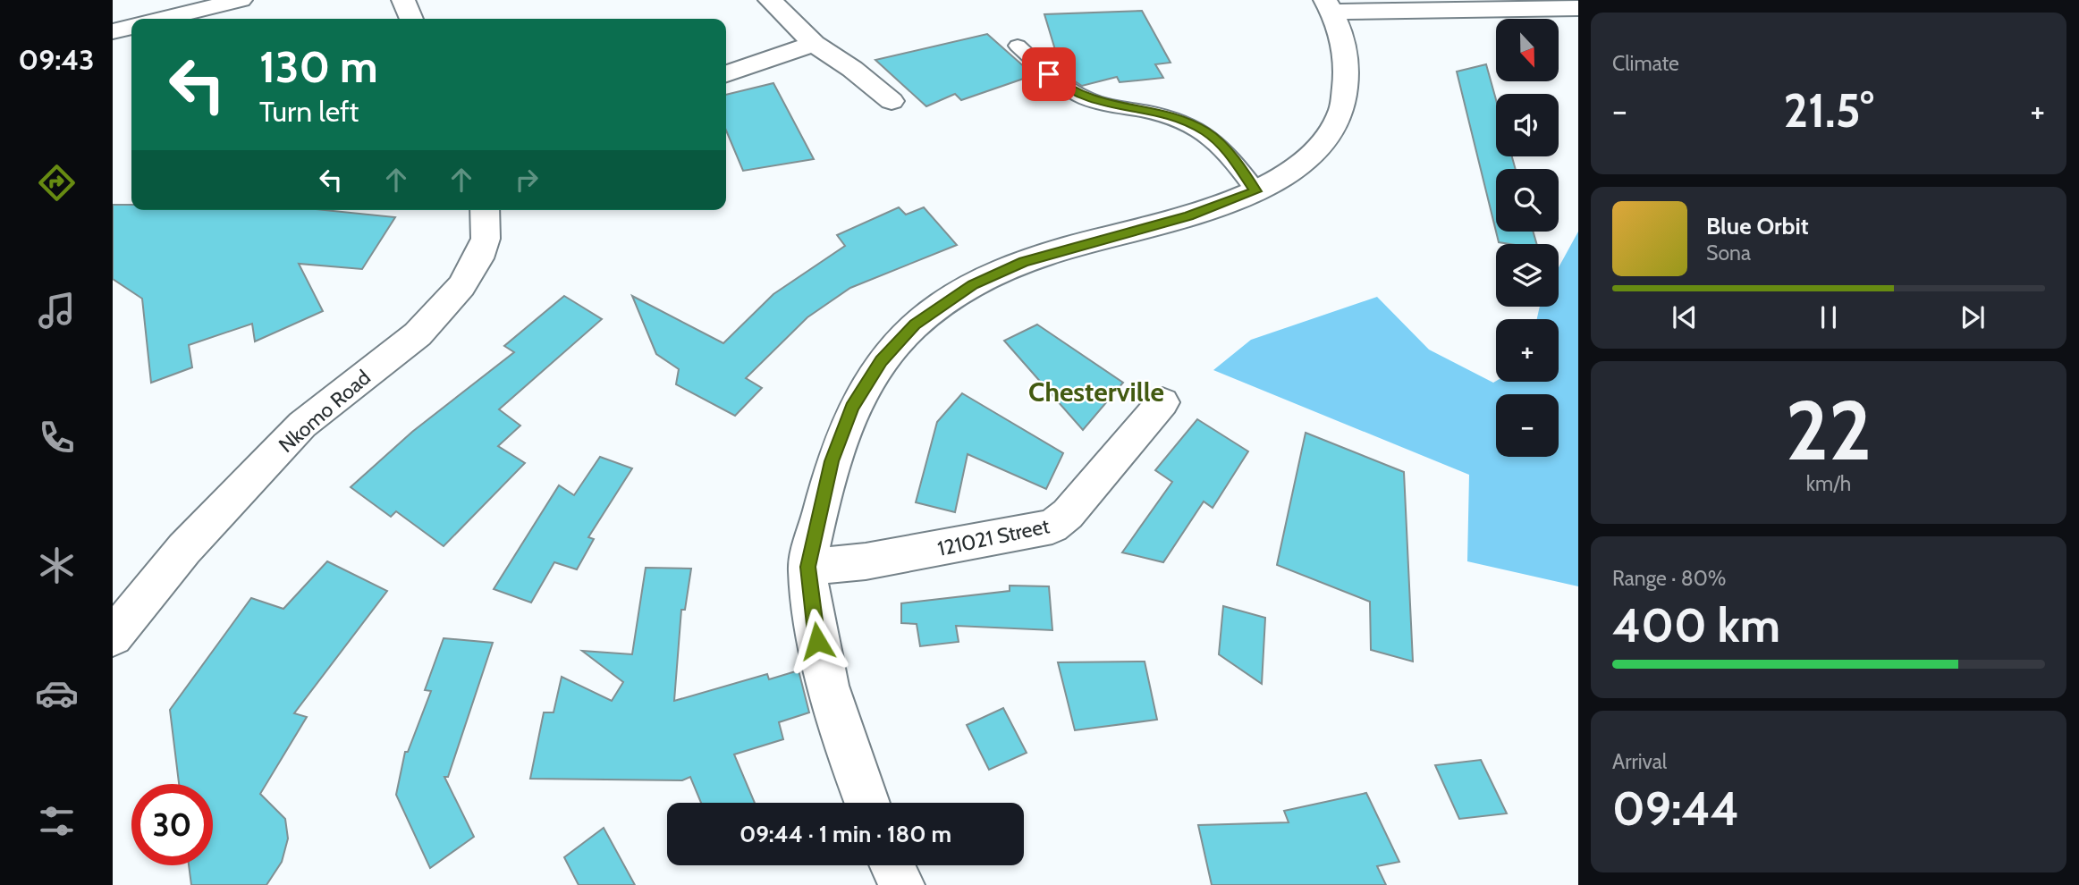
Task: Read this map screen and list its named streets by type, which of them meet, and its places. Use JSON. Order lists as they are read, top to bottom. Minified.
{"streets":{"street":["Nkomo Road","121021 Street"]},"districts":["Chesterville"],"north":"bottom","page":{"tabs":"09:43","tile":["Climate",["22","km/h"],["Range · 80%","400 km"],["Arrival","09:44"]],"map_buttons":["+","−"],"turn":["130 m","Turn left"],"heat":["−","21.5°","+"],"song":["Blue Orbit","Sona"],"limit":"30","trip":"09:44 · 1 min · 180 m"}}
